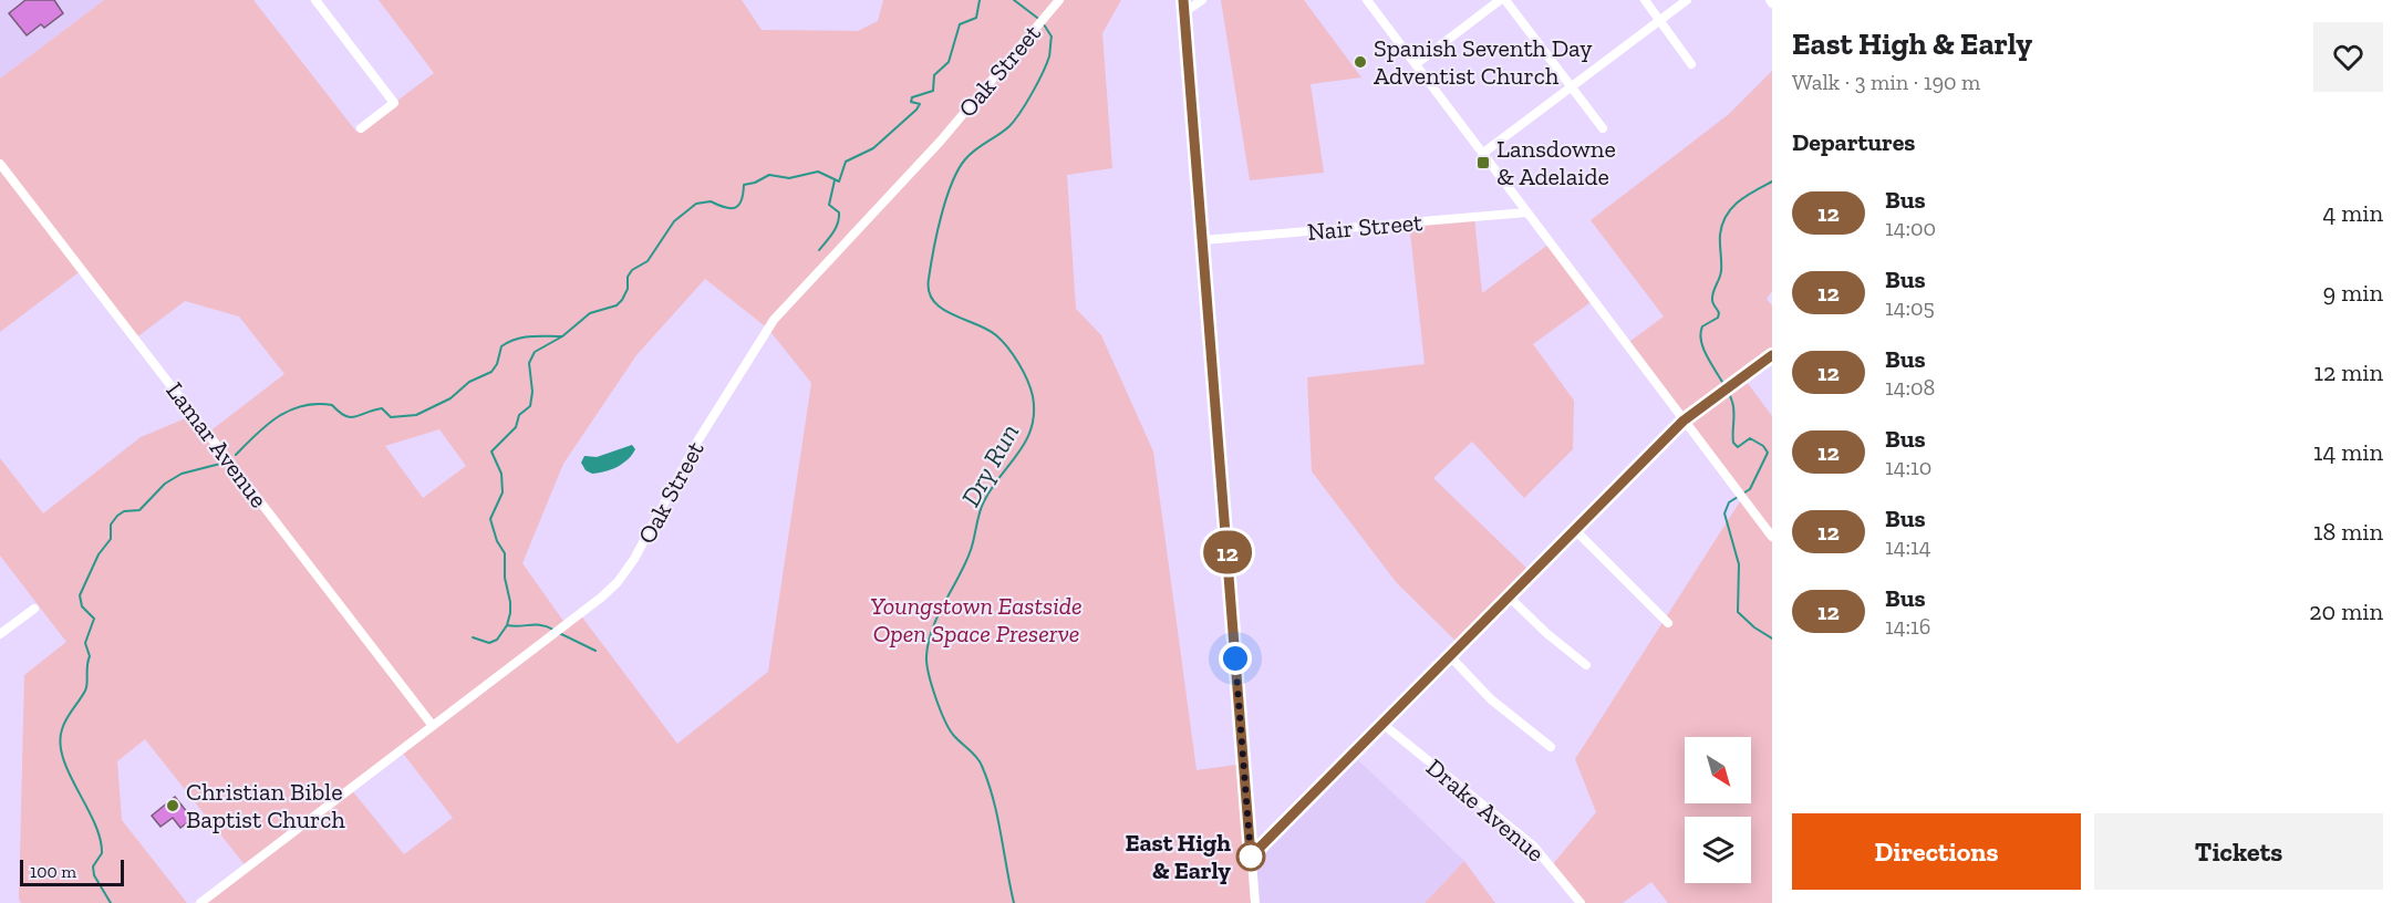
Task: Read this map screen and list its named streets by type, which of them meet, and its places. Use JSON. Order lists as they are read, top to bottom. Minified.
{"streets":{"street":["Oak Street","Nair Street","Lamar Avenue","Drake Avenue"]},"crossings":[["Oak Street","Lamar Avenue"]],"water":["Dry Run"],"parks":["Youngstown Eastside Open Space Preserve"],"places":{"other":["Spanish Seventh Day Adventist Church","Christian Bible Baptist Church","East High & Early"],"transit":["Lansdowne & Adelaide"]},"lines":["bus line 12"],"scale_bar":"100 m","north":"bottom right","page":{"on_map":"12","heading":[["East High & Early","Walk · 3 min · 190 m"],"Departures"],"list":[{"mark":"12","name":"Bus","note":"14:00","value":"4 min"},{"mark":"12","name":"Bus","note":"14:05","value":"9 min"},{"mark":"12","name":"Bus","note":"14:08","value":"12 min"},{"mark":"12","name":"Bus","note":"14:10","value":"14 min"},{"mark":"12","name":"Bus","note":"14:14","value":"18 min"},{"mark":"12","name":"Bus","note":"14:16","value":"20 min"}],"buttons":["Directions","Tickets"],"scale":"100 m"}}
